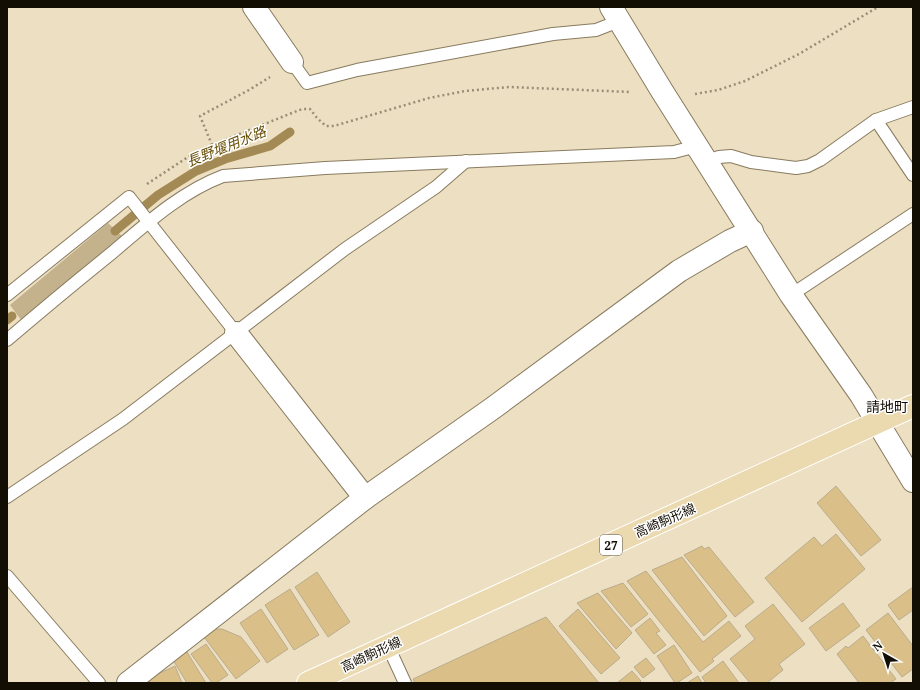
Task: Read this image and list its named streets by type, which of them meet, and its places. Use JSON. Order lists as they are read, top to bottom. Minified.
{"streets":{"main road":["高崎駒形線","27"]},"districts":["請地町"],"water":["長野堰用水路"],"north":"top left"}
